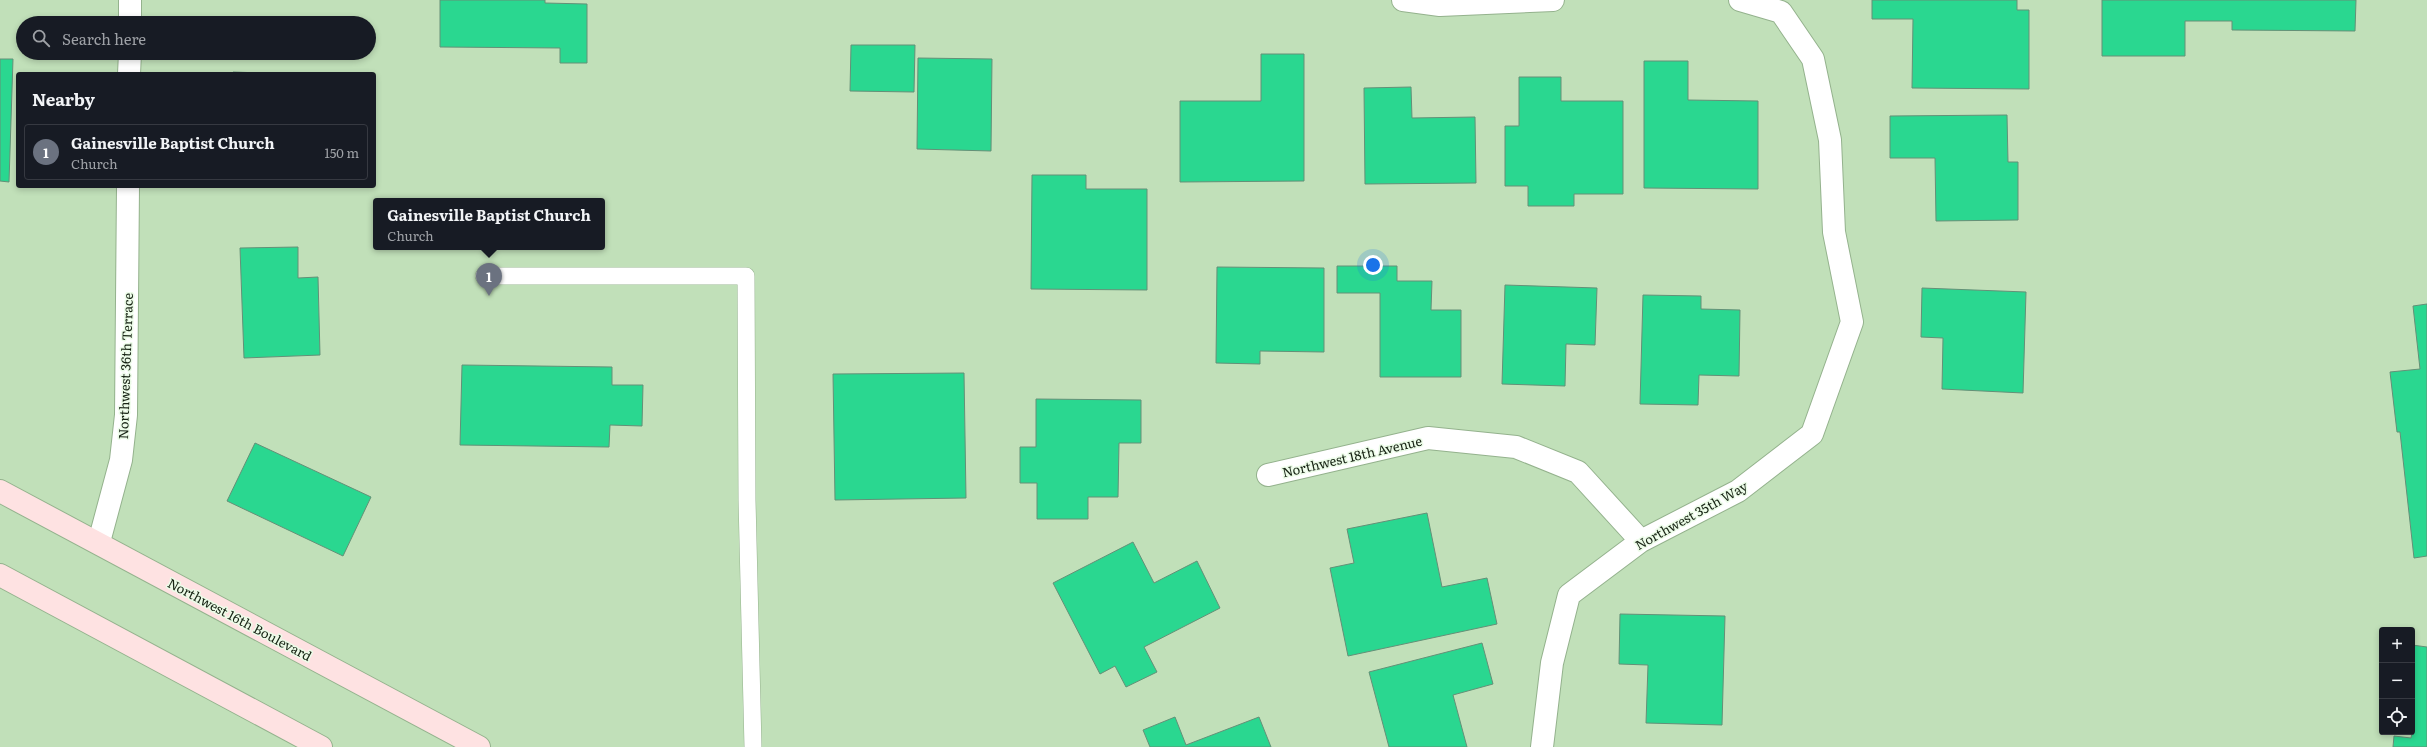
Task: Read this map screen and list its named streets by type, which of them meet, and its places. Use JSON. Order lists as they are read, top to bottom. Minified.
{"streets":{"main road":["Northwest 16th Boulevard"],"street":["Northwest 36th Terrace","Northwest 18th Avenue","Northwest 35th Way"]},"crossings":[["Northwest 36th Terrace","Northwest 16th Boulevard"],["Northwest 18th Avenue","Northwest 35th Way"]],"page":{"search":"Search here","heading":"Nearby","list":[{"mark":"1","name":"Gainesville Baptist Church","note":"Church","value":"150 m"}],"popup":["Gainesville Baptist Church","Church"],"pins":"1","map_buttons":["+","−"]}}
